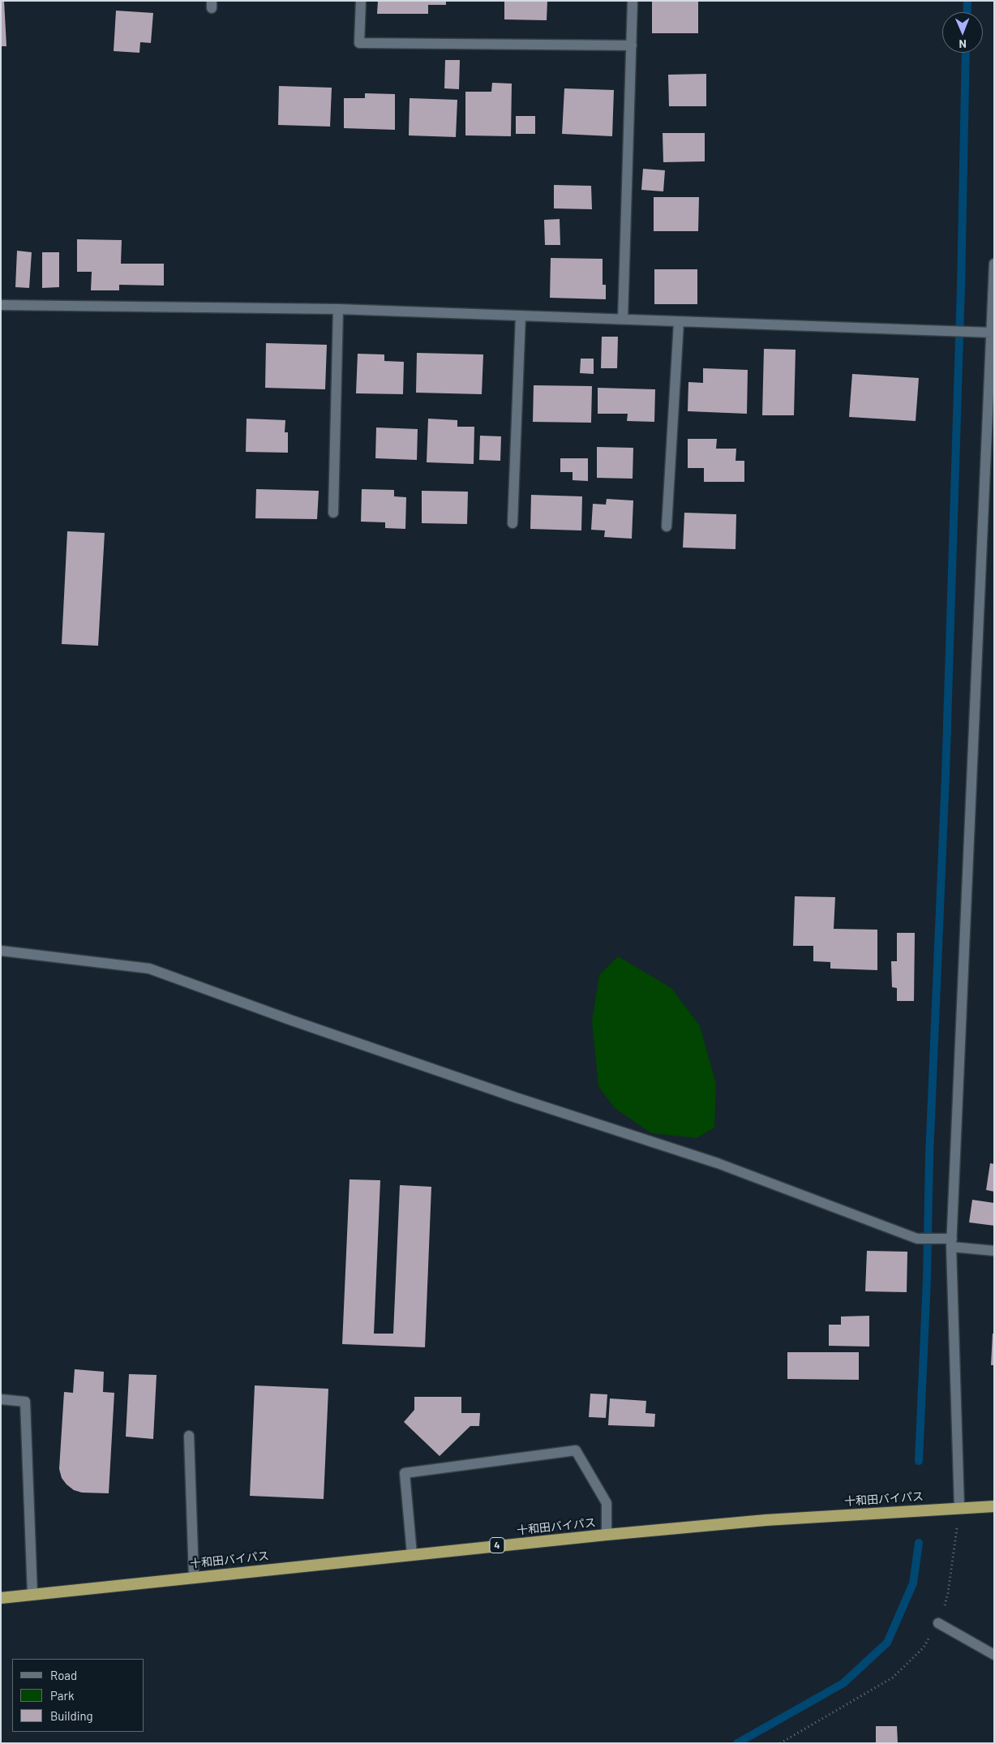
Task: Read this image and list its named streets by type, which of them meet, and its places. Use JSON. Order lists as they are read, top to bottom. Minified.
{"streets":{"highway":["十和田バイパス","4"]},"legend":["Road","Park","Building"],"north":"bottom"}
